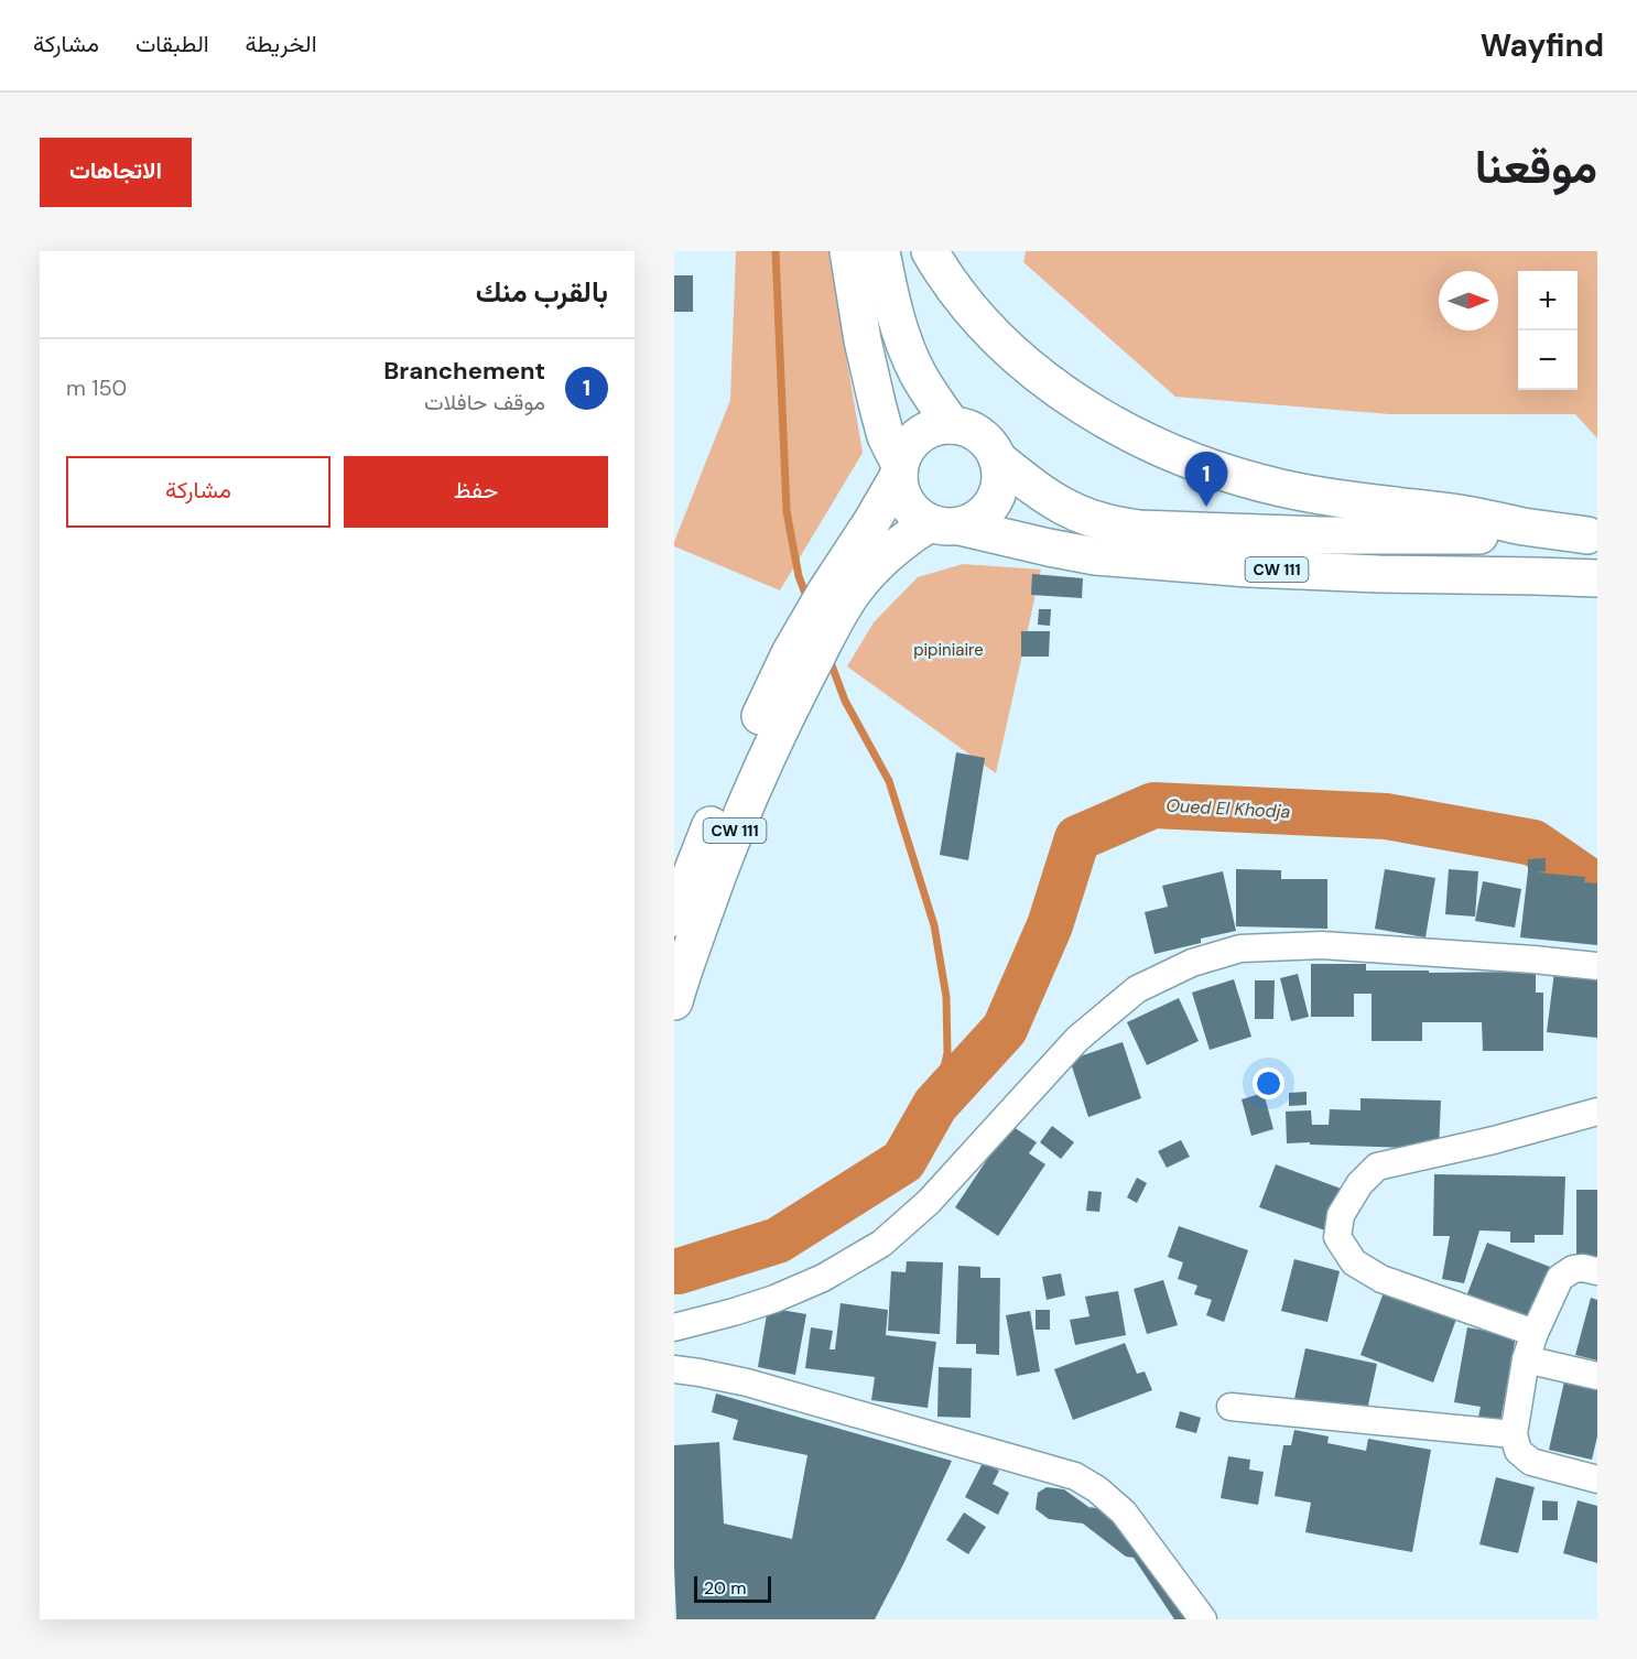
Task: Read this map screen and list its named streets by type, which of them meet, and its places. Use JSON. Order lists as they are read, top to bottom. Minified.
{"streets":{"highway":["CW 111"]},"water":["Oued El Khodja"],"parks":["pipiniaire"],"scale_bar":"20 m","north":"right","page":{"header":"Wayfind","nav":["الخريطة","الطبقات","مشاركة"],"title":"موقعنا","buttons":["الاتجاهات",["حفظ","مشاركة"]],"heading":"بالقرب منك","map_buttons":["+","−"],"list":[{"mark":"1","name":"Branchement","note":"موقف حافلات","value":"150 m"}],"pins":"1","scale":"20 m"}}
